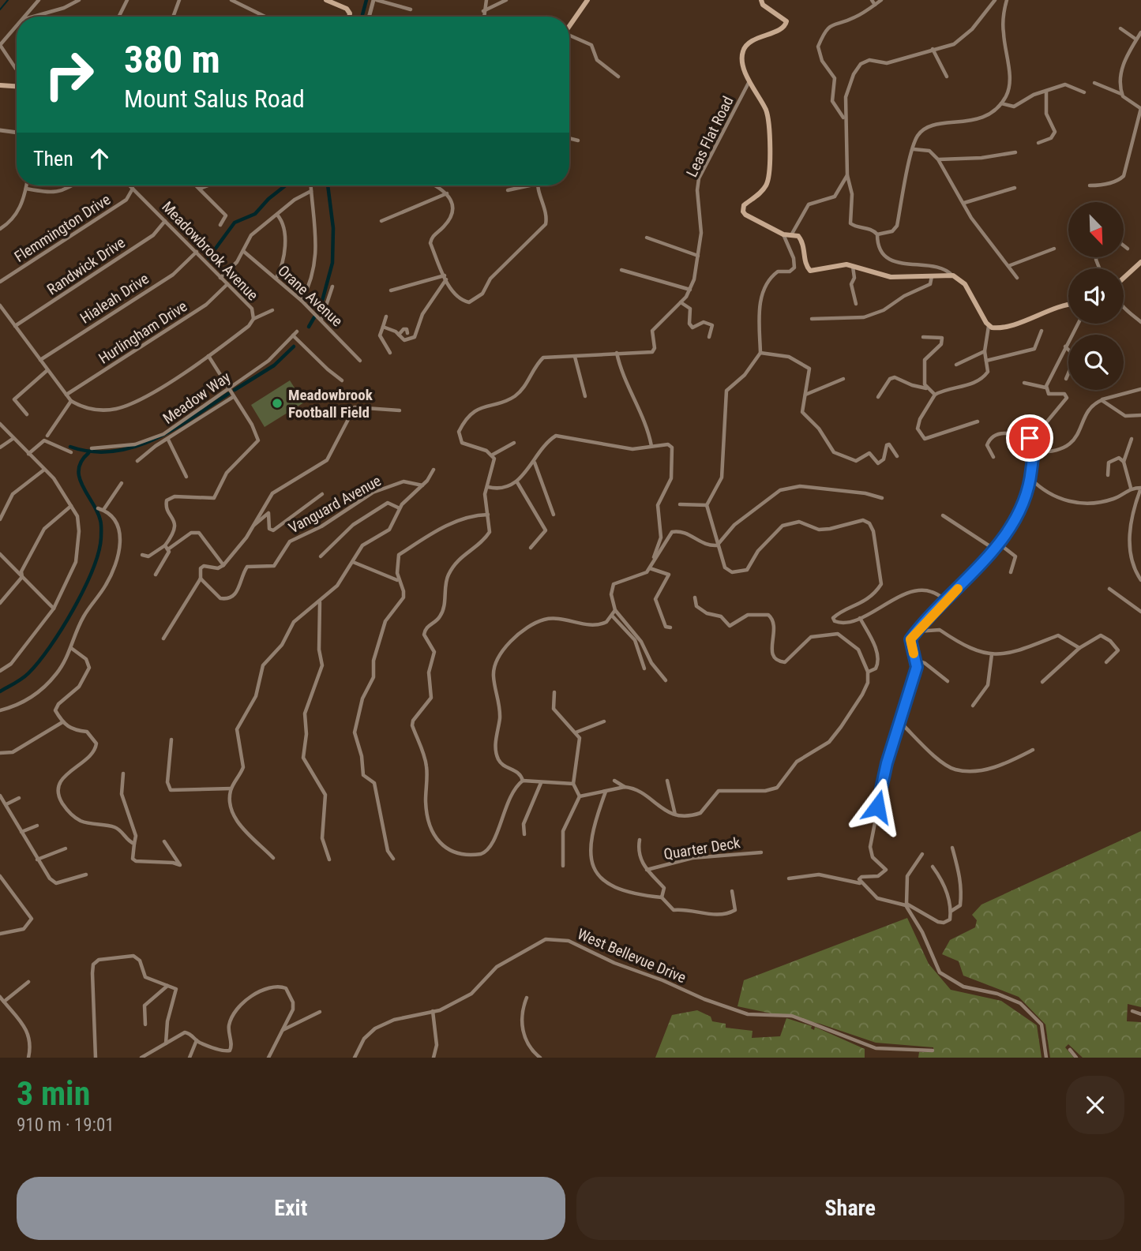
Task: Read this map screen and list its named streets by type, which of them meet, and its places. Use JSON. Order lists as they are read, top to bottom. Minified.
{"streets":{"street":["Leas Flat Road","Flemmington Drive","Meadowbrook Avenue","Randwick Drive","Orane Avenue","Hialeah Drive","Hurlingham Drive","Meadow Way","Vanguard Avenue","Quarter Deck","West Bellevue Drive"]},"crossings":[["Flemmington Drive","Meadowbrook Avenue"],["Meadowbrook Avenue","Randwick Drive"],["Meadowbrook Avenue","Hialeah Drive"],["Meadowbrook Avenue","Hurlingham Drive"]],"places":["Meadowbrook Football Field"],"north":"bottom right","page":{"turn":["380 m","Mount Salus Road"],"then":"Then","heading":["3 min","910 m · 19:01"],"buttons":["Exit","Share"]}}
